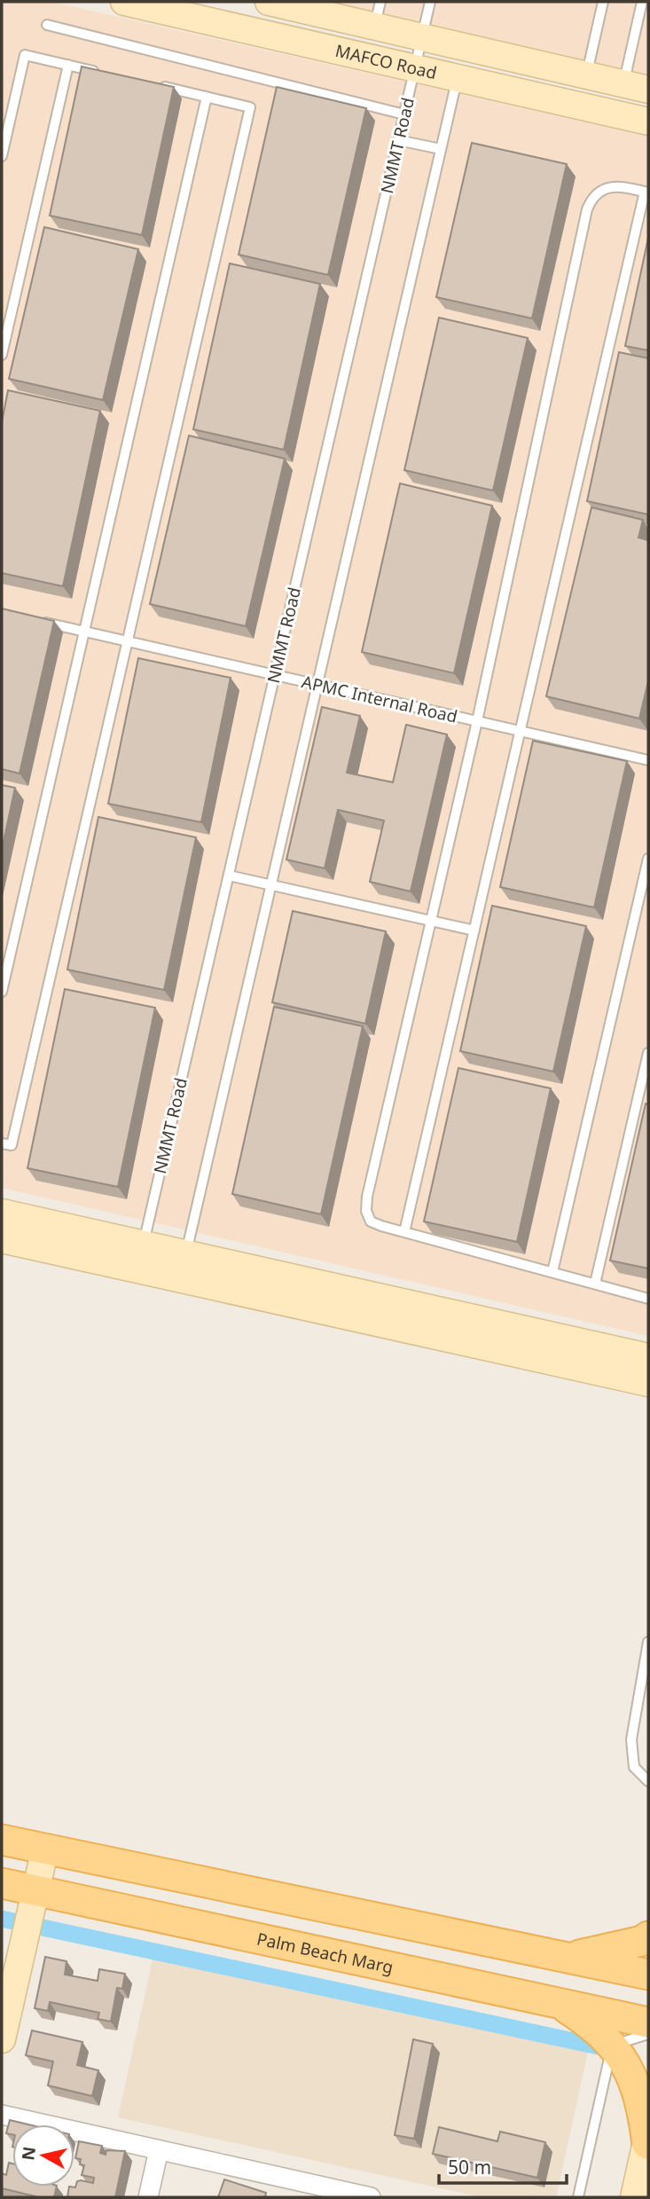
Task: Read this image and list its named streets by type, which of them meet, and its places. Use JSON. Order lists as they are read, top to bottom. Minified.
{"streets":{"main road":["Palm Beach Marg"],"street":["MAFCO Road"],"lane":["NMMT Road","APMC Internal Road"]},"crossings":[["MAFCO Road","NMMT Road"],["NMMT Road","APMC Internal Road"]],"scale_bar":"50 m","north":"left"}
